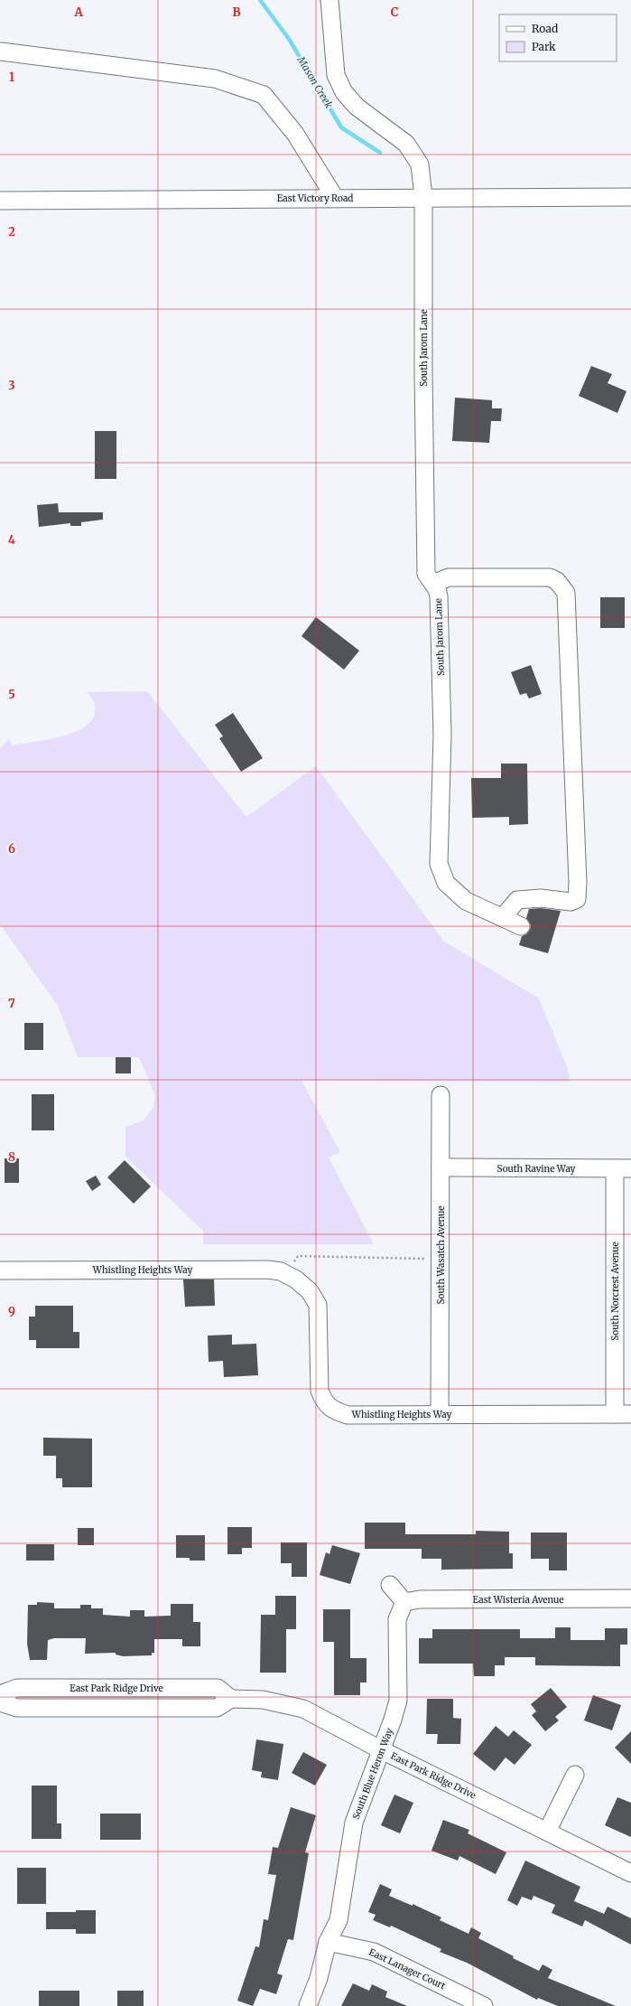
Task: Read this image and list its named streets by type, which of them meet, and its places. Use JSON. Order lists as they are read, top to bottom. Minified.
{"streets":{"street":["East Victory Road","South Jarom Lane","South Ravine Way","South Wasatch Avenue","Whistling Heights Way","South Norcrest Avenue","East Wisteria Avenue","East Park Ridge Drive","South Blue Heron Way","East Lanager Court"]},"crossings":[["East Victory Road","South Jarom Lane"],["South Ravine Way","South Wasatch Avenue"],["South Ravine Way","South Norcrest Avenue"],["South Wasatch Avenue","Whistling Heights Way"],["Whistling Heights Way","South Norcrest Avenue"],["East Wisteria Avenue","South Blue Heron Way"],["East Park Ridge Drive","South Blue Heron Way"],["South Blue Heron Way","East Lanager Court"]],"water":["Mason Creek"],"legend":["Road","Park"],"grid":{"columns":["A","B","C"],"rows":["1","2","3","4","5","6","7","8","9"]}}
